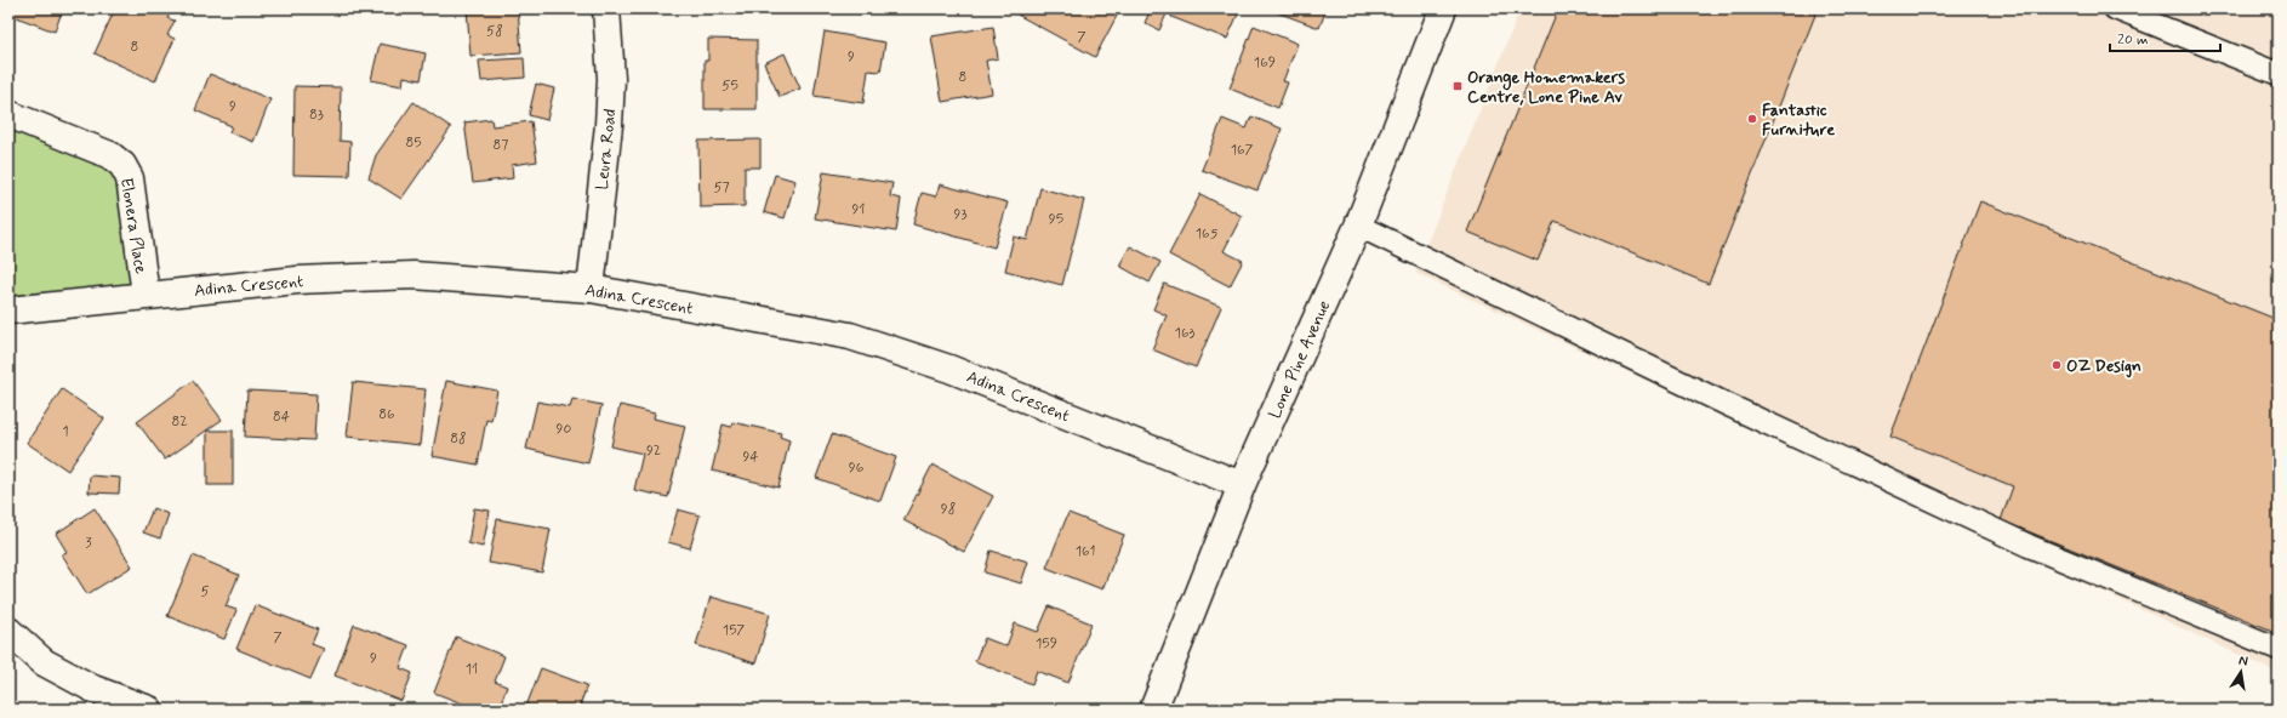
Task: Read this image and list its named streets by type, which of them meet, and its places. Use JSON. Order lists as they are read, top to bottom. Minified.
{"streets":{"street":["Leura Road","Elonera Place","Adina Crescent","Lone Pine Avenue"]},"crossings":[["Leura Road","Adina Crescent"],["Elonera Place","Adina Crescent"],["Adina Crescent","Lone Pine Avenue"]],"places":{"transit":["Orange Homemakers Centre, Lone Pine Av"],"other":["Fantastic Furniture","OZ Design"]},"house_numbers":["58","7","8","9","169","8","55","9","83","85","87","167","57","91","93","95","165","163","86","84","82","90","1","88","92","94","96","98","3","161","5","157","7","159","9","11"],"scale_bar":"20 m","north":"top"}
